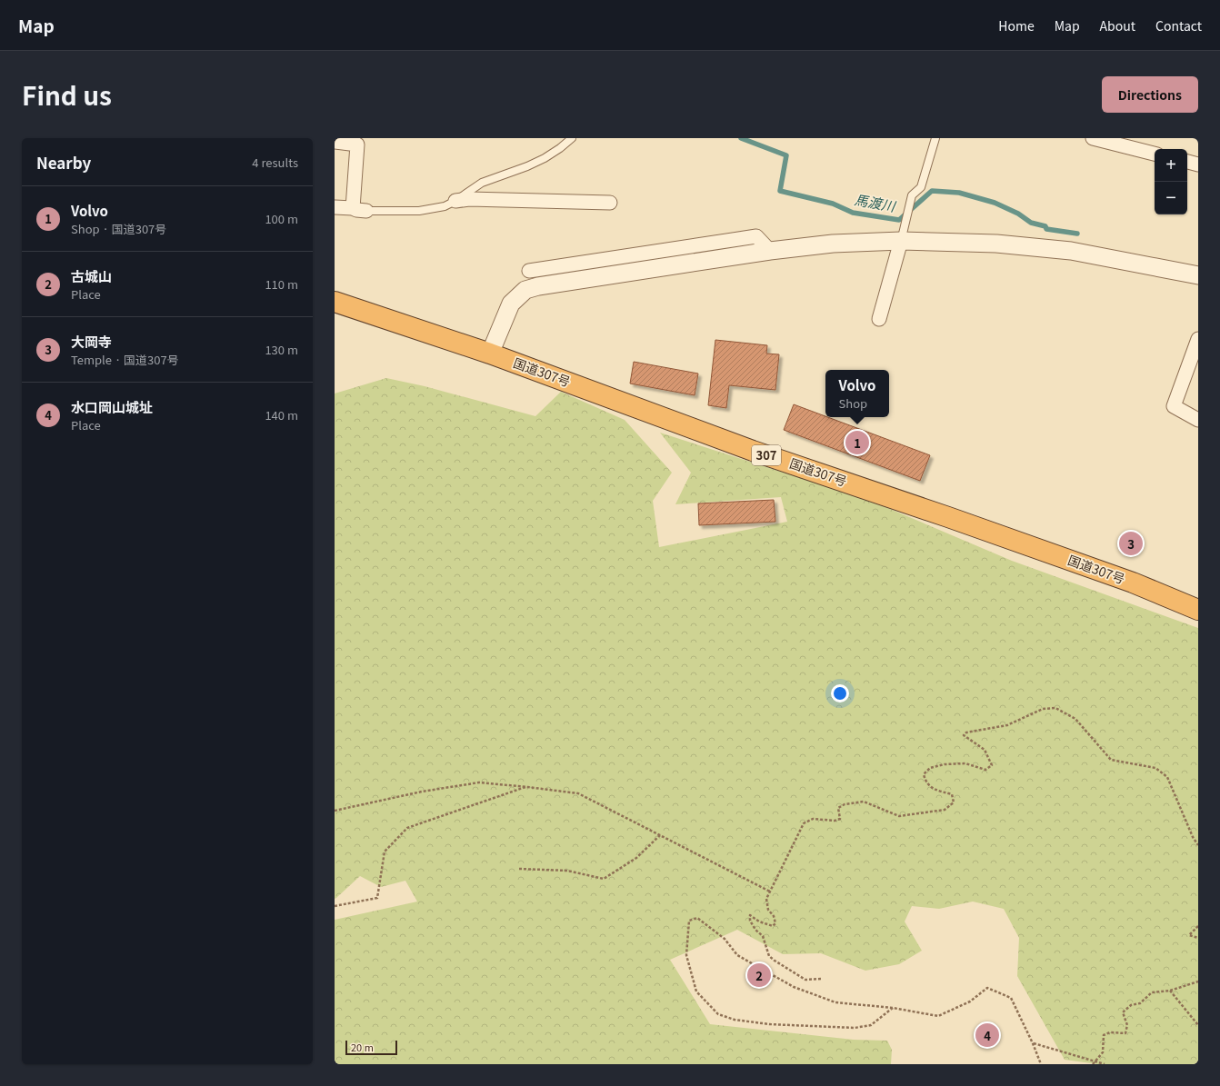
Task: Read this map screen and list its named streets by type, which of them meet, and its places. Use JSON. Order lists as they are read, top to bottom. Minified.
{"streets":{"highway":["国道307号","307"]},"water":["馬渡川"],"scale_bar":"20 m","page":{"header":"Map","nav":["Home","Map","About","Contact"],"title":"Find us","buttons":"Directions","heading":["Nearby","4 results"],"map_buttons":["+","−"],"list":[{"mark":"1","name":"Volvo","note":"Shop · 国道307号","value":"100 m"},{"mark":"2","name":"古城山","note":"Place","value":"110 m"},{"mark":"3","name":"大岡寺","note":"Temple · 国道307号","value":"130 m"},{"mark":"4","name":"水口岡山城址","note":"Place","value":"140 m"}],"popup":["Volvo","Shop"],"pins":["1","3","2","4"],"scale":"20 m"}}
